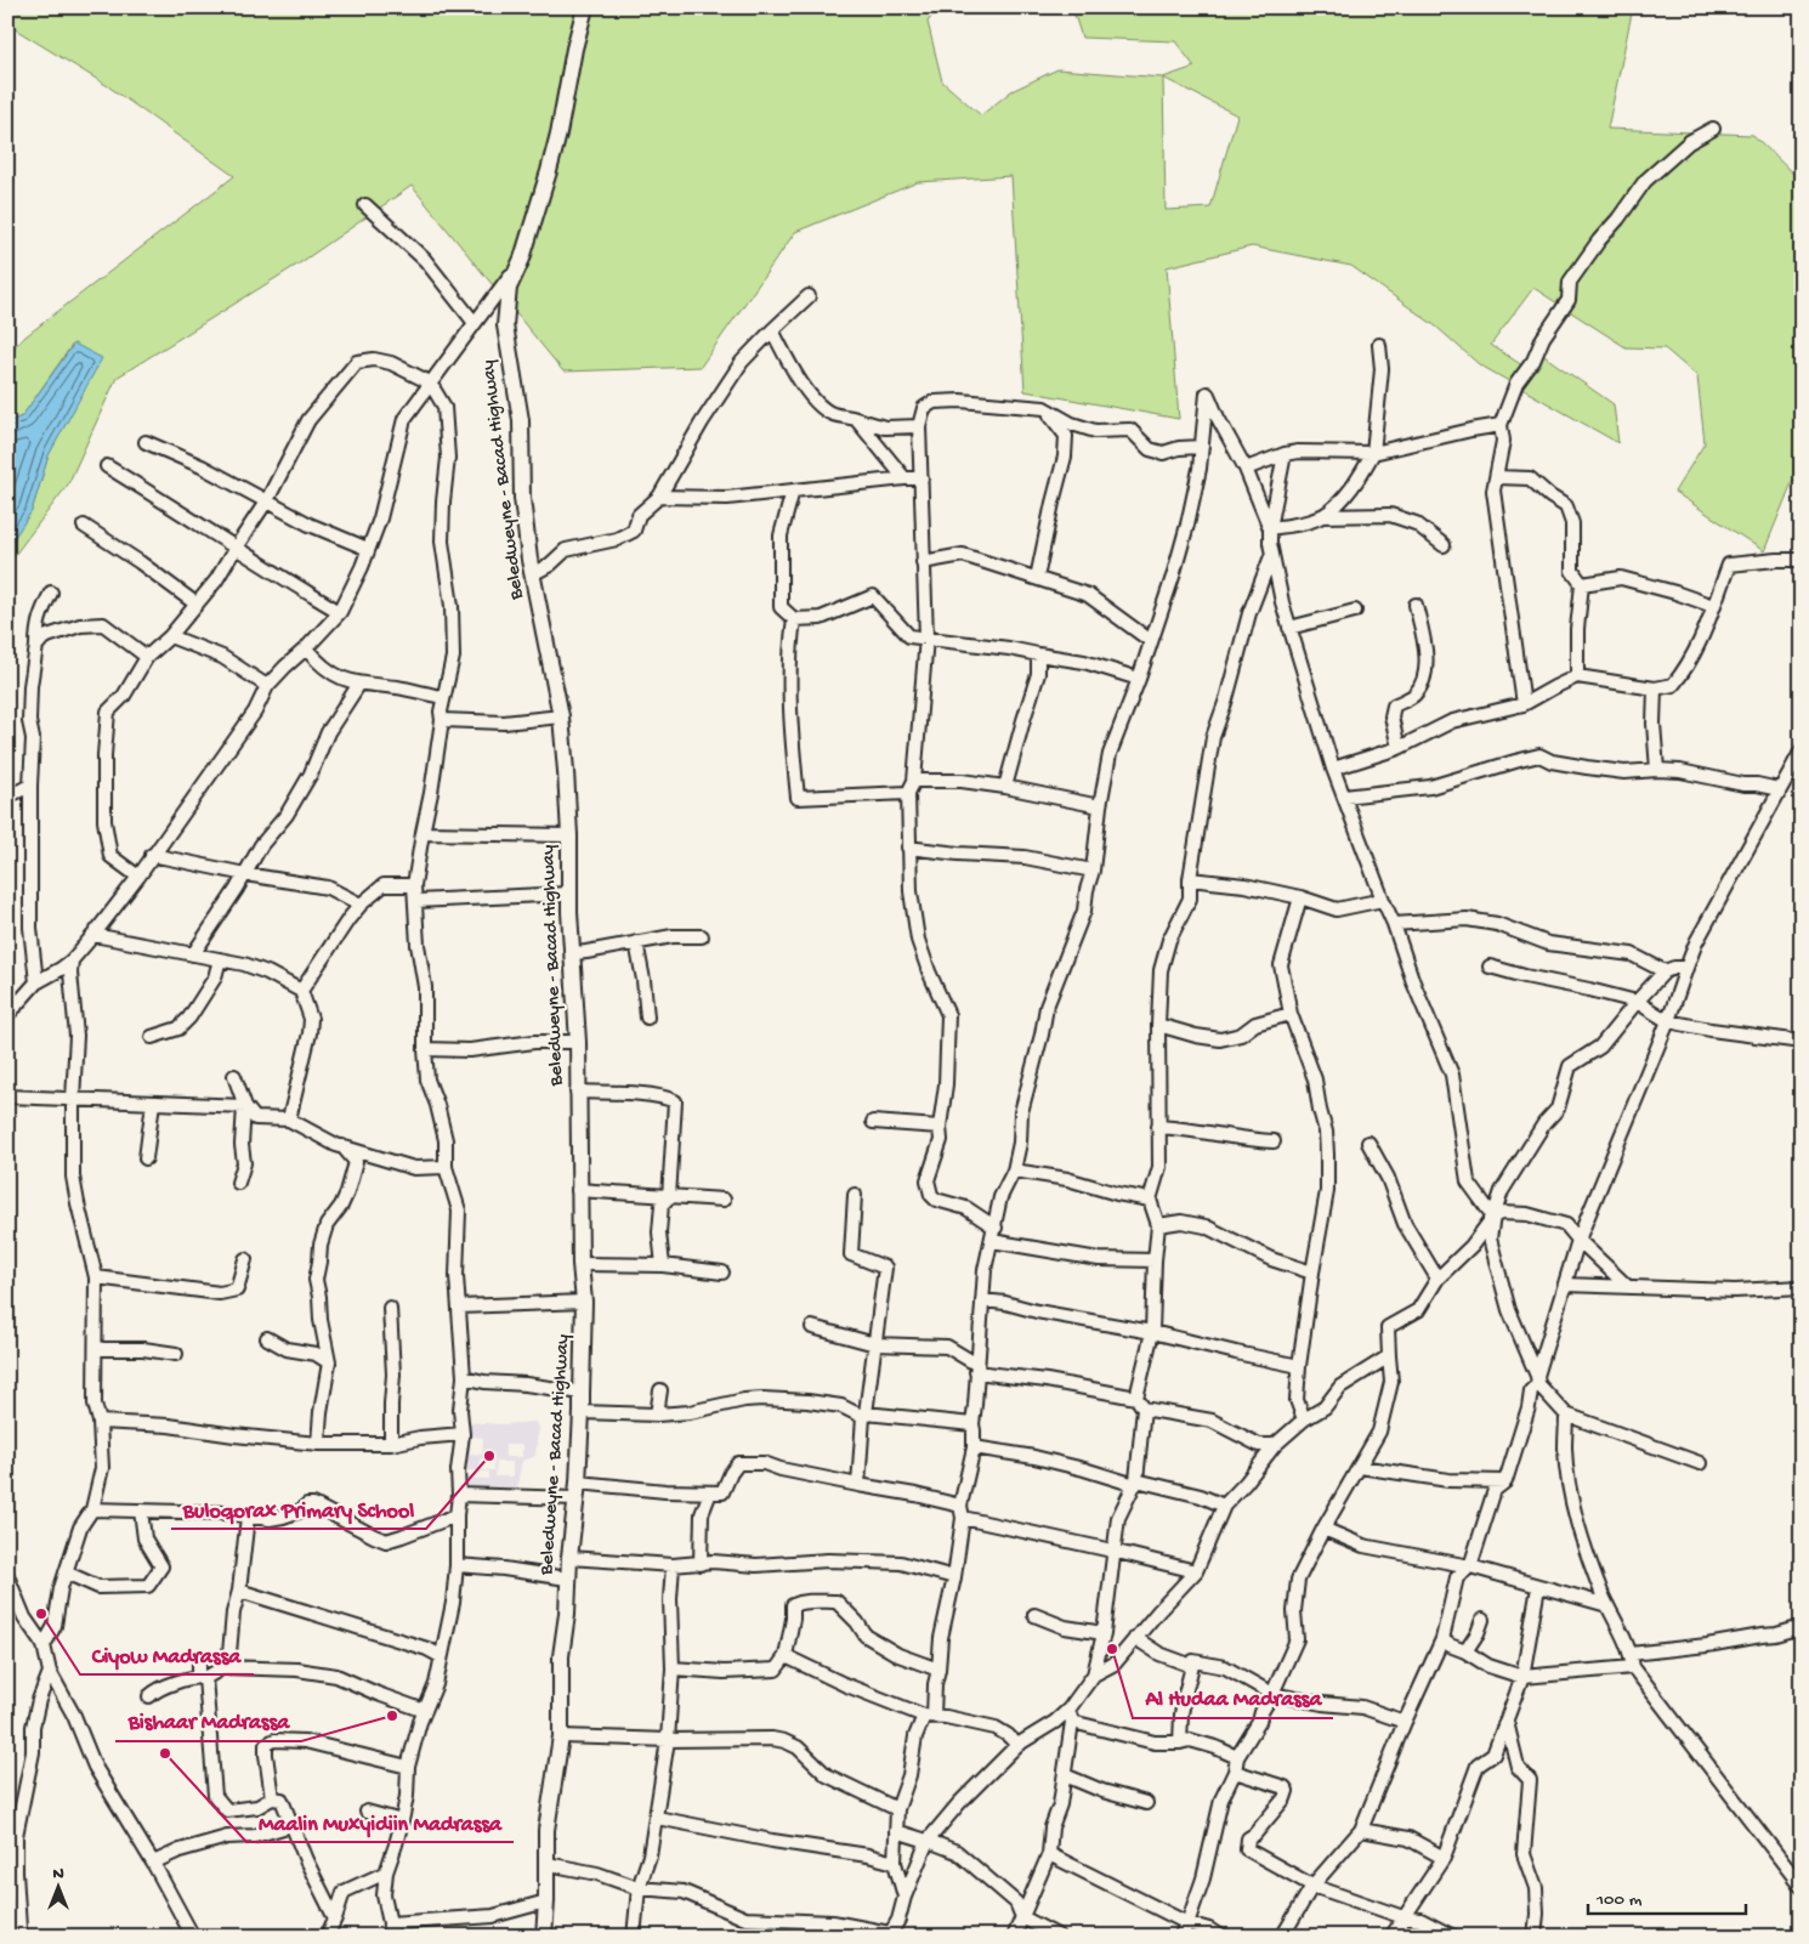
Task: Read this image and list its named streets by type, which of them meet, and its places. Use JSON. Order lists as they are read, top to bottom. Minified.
{"streets":{"street":["Beledweyne - Bacad Highway"]},"places":["Buloqorax Primary School","Ciyow Madrassa","Al Hudaa Madrassa","Bishaar Madrassa","Maalin Muxyidiin Madrassa"],"scale_bar":"100 m","north":"top"}
